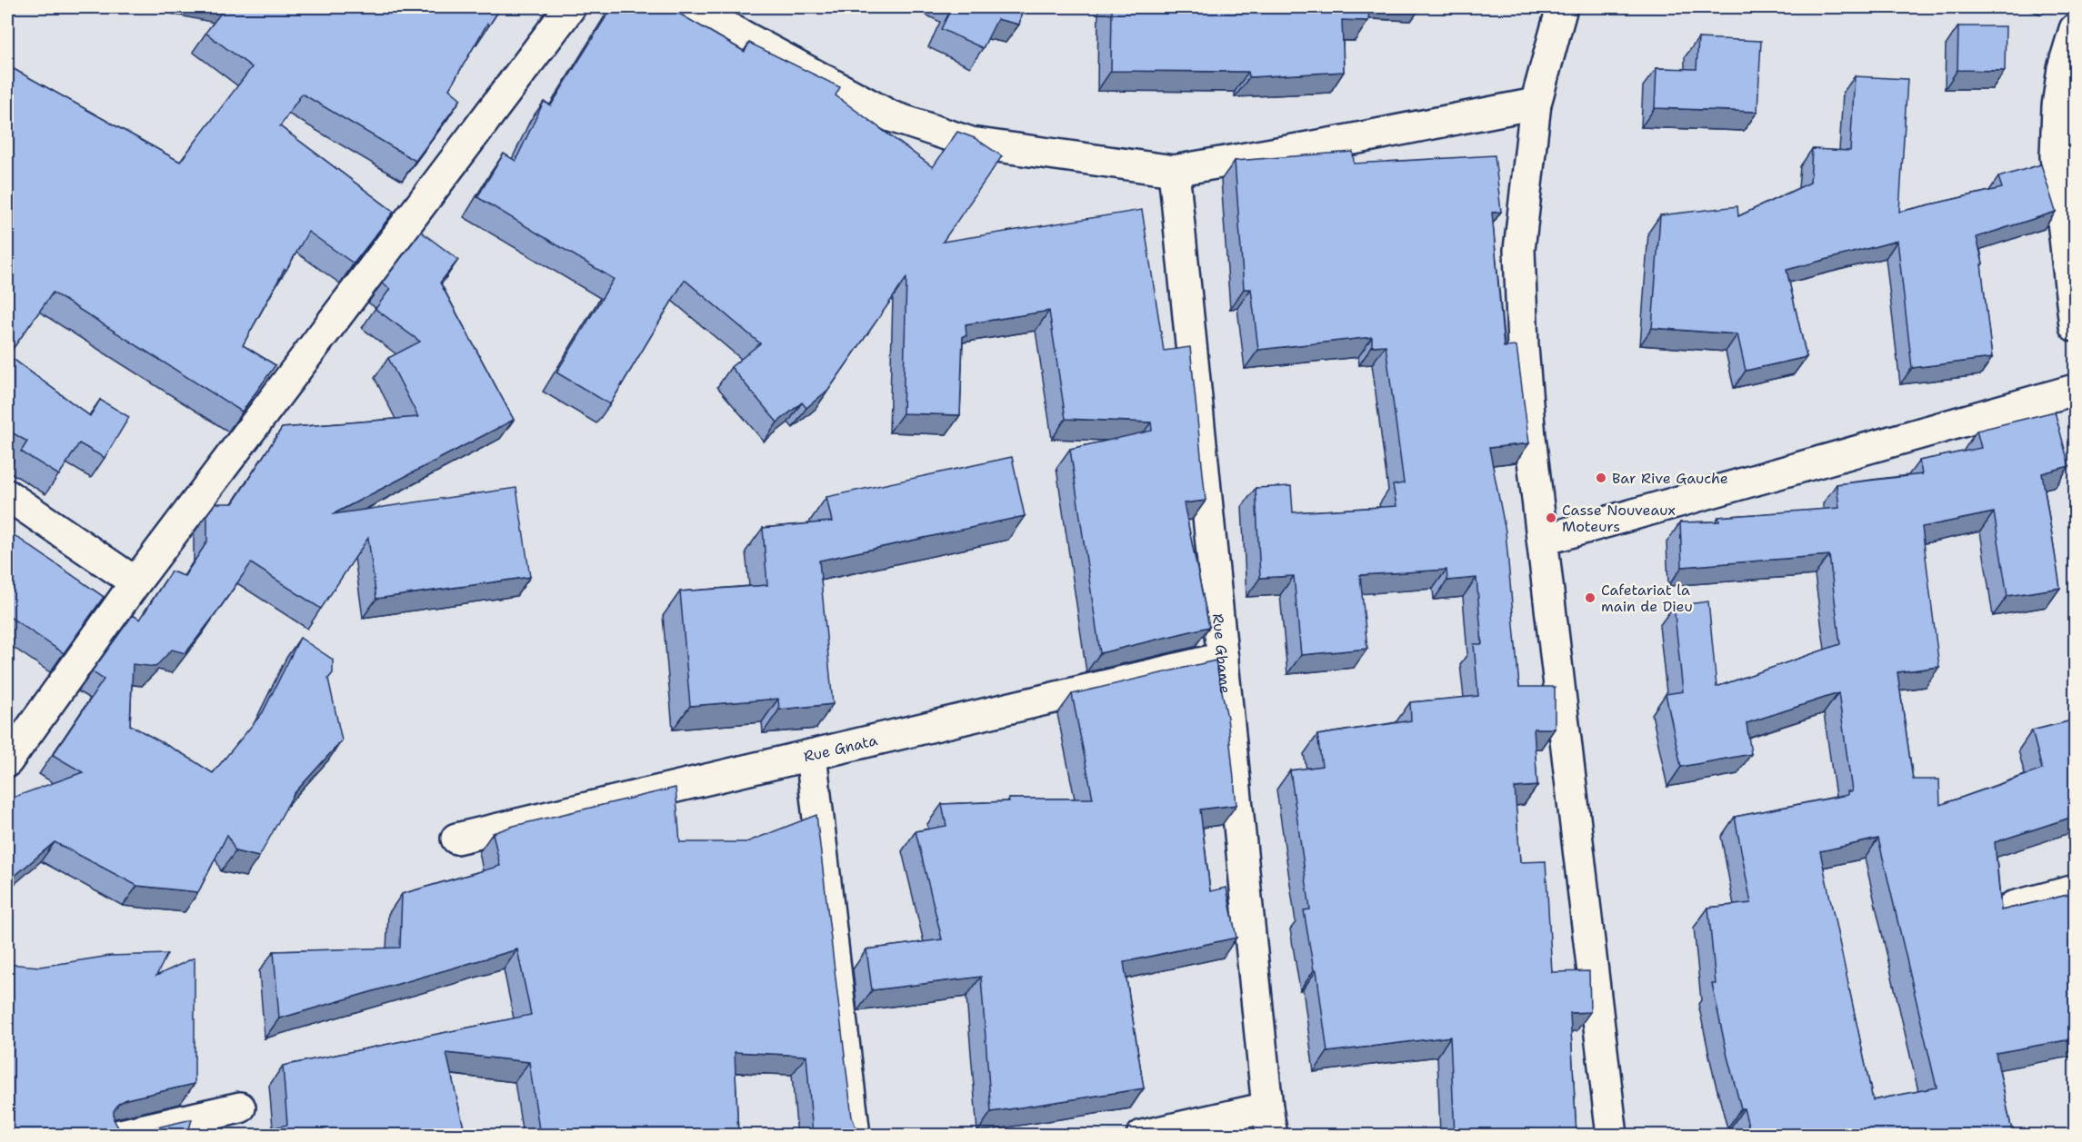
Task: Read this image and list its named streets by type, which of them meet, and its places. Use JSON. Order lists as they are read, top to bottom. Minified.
{"streets":{"street":["Rue Gbame","Rue Gnata"]},"crossings":[["Rue Gbame","Rue Gnata"]],"places":["Bar Rive Gauche","Casse Nouveaux Moteurs","Cafetariat la main de Dieu"]}
